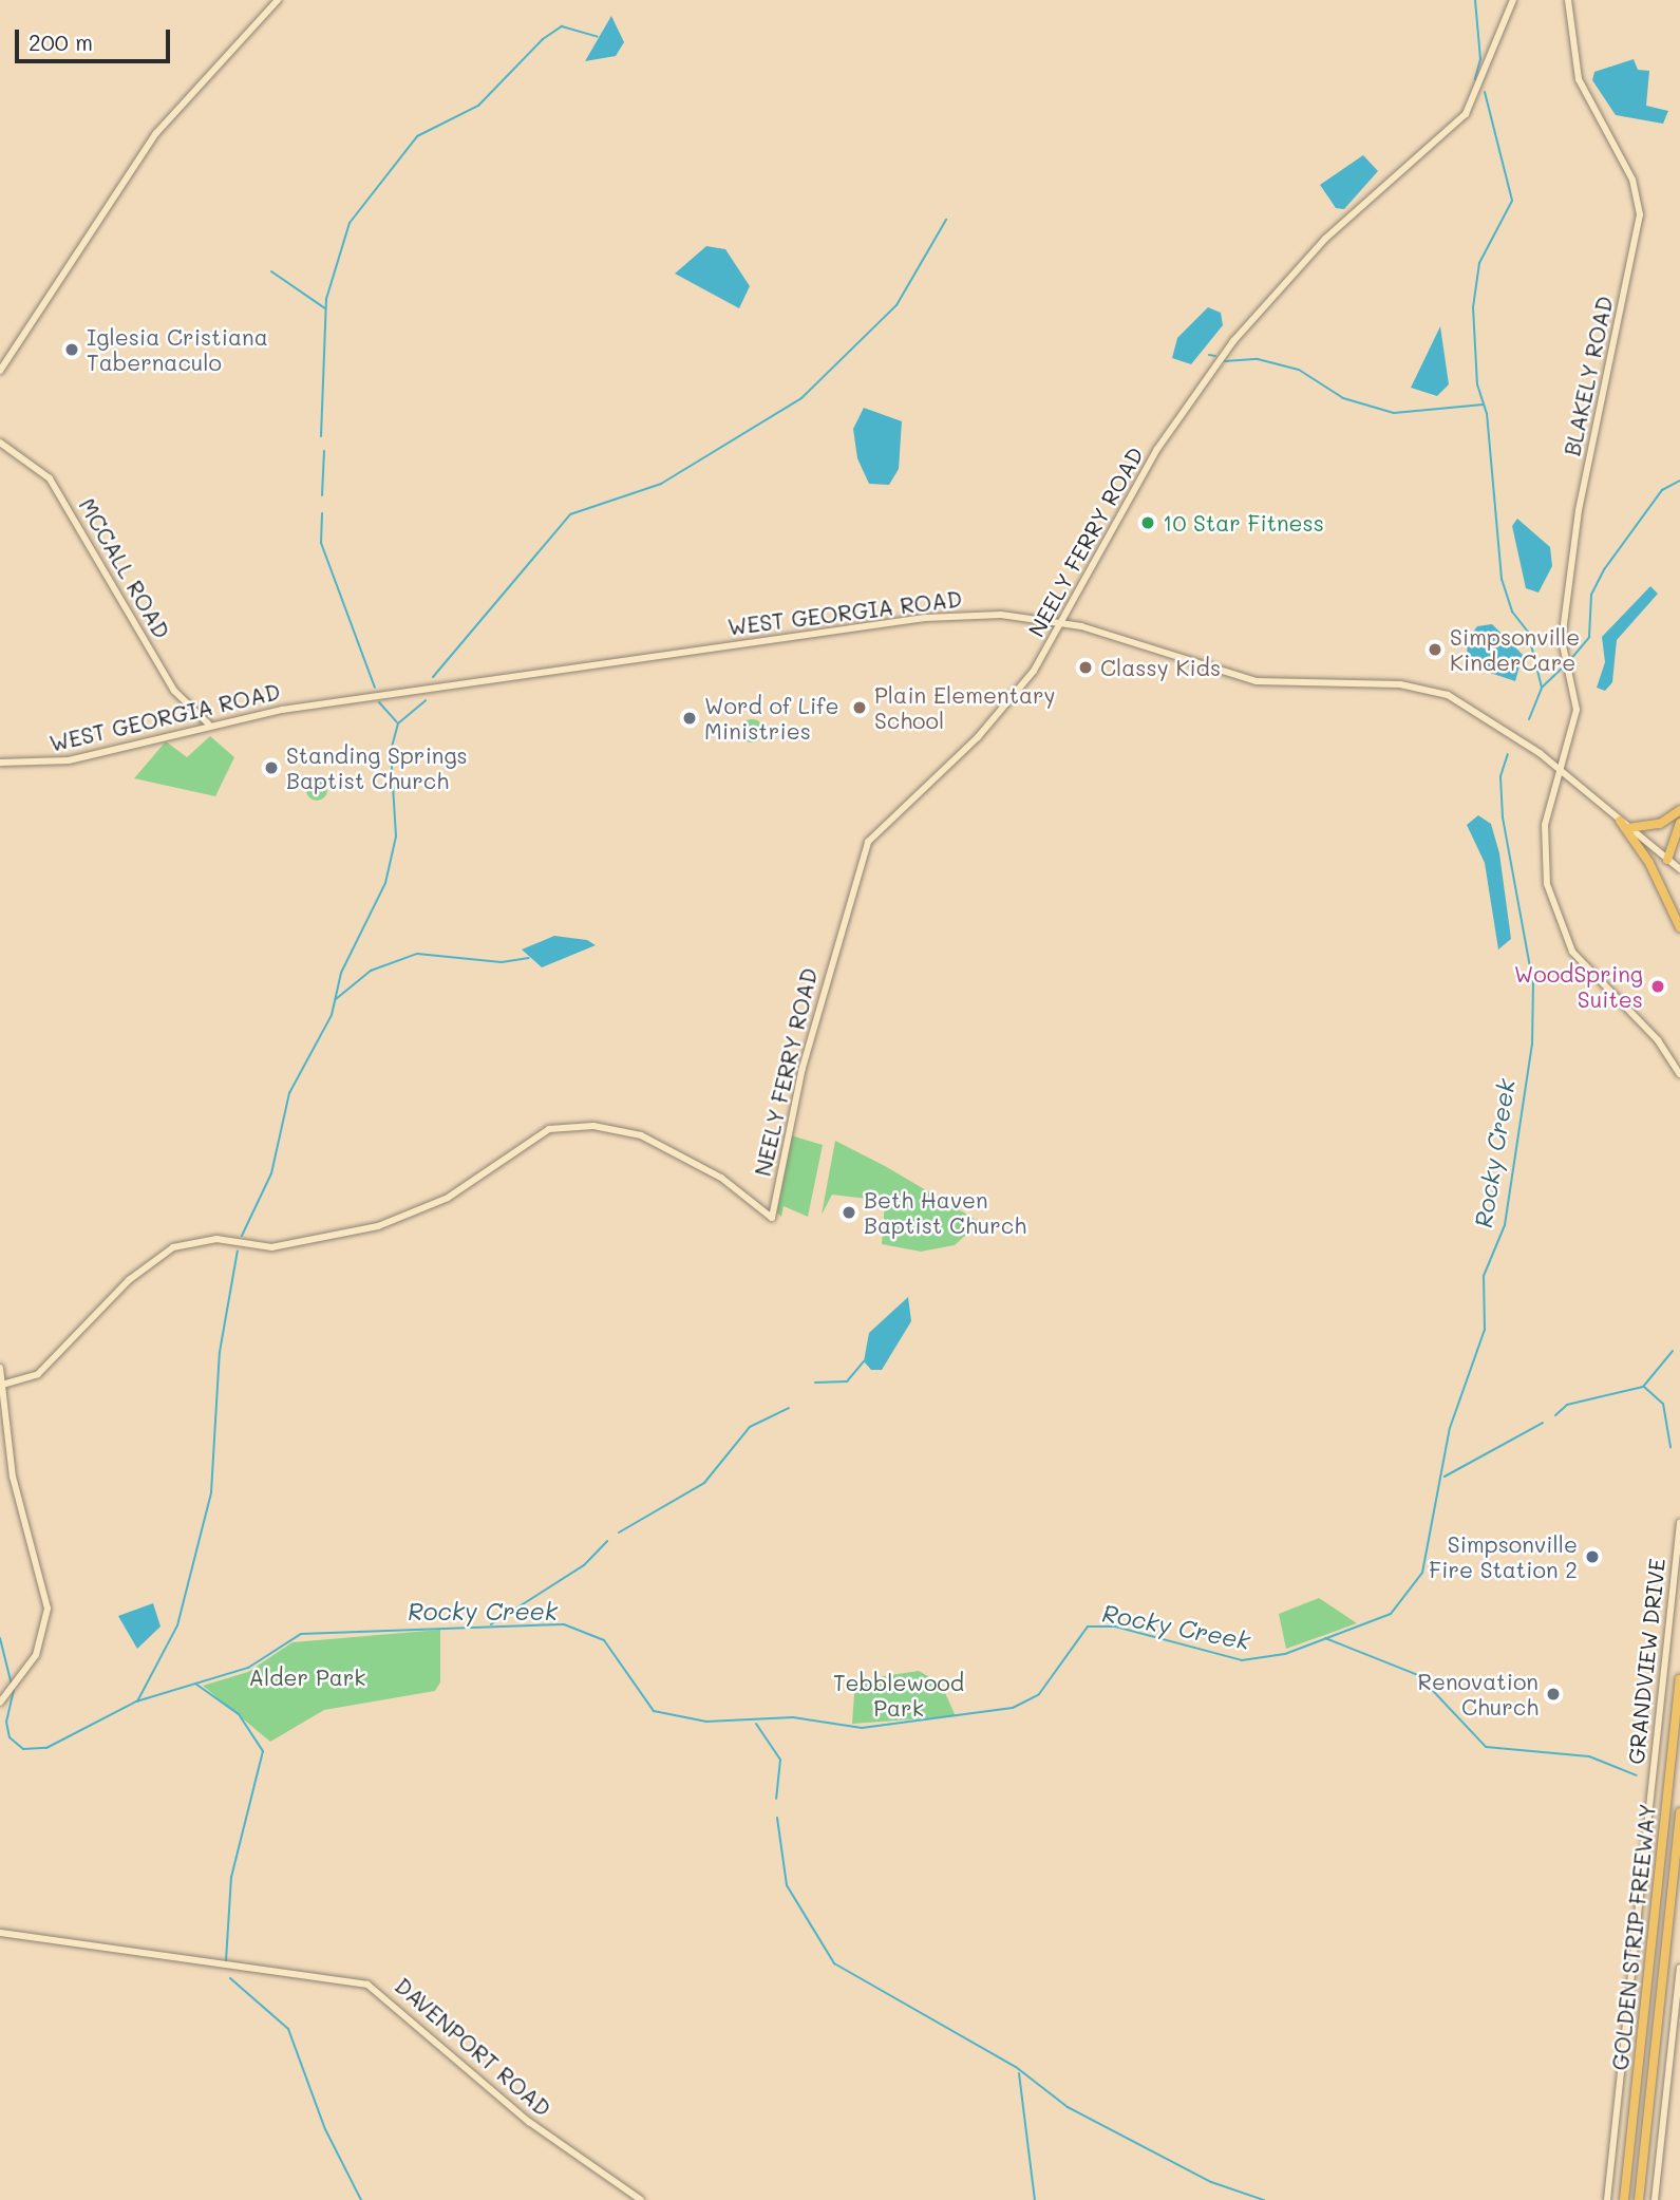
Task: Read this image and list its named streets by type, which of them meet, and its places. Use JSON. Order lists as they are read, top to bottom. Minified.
{"streets":{"highway":["GOLDEN STRIP FREEWAY"],"street":["BLAKELY ROAD","NEELY FERRY ROAD","MCCALL ROAD","WEST GEORGIA ROAD","GRANDVIEW DRIVE","DAVENPORT ROAD"]},"crossings":[["BLAKELY ROAD","WEST GEORGIA ROAD"],["NEELY FERRY ROAD","WEST GEORGIA ROAD"],["MCCALL ROAD","WEST GEORGIA ROAD"]],"water":["Rocky Creek"],"parks":["Alder Park","Tebblewood Park"],"places":["Iglesia Cristiana Tabernaculo","10 Star Fitness","Simpsonville KinderCare","Classy Kids","Plain Elementary School","Word of Life Ministries","Standing Springs Baptist Church","WoodSpring Suites","Beth Haven Baptist Church","Simpsonville Fire Station 2","Renovation Church"],"scale_bar":"200 m"}
